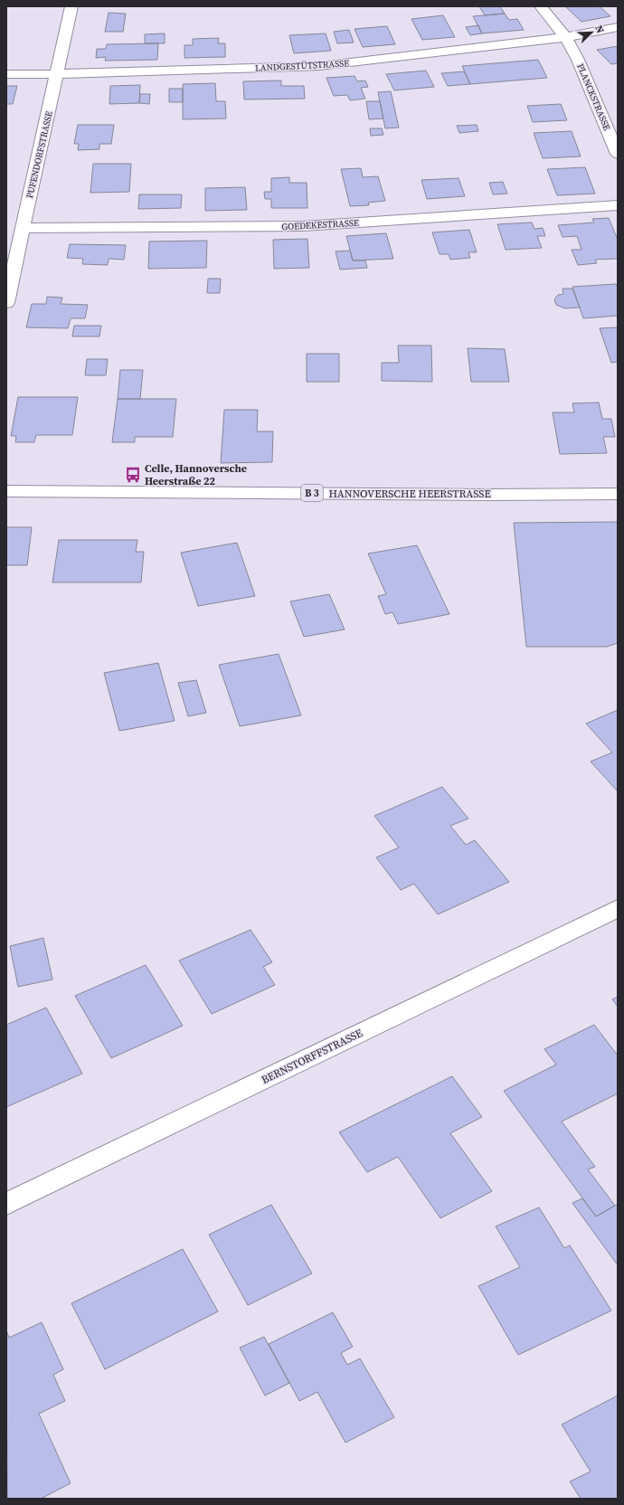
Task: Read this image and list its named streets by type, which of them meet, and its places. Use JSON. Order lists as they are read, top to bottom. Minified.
{"streets":{"street":["LANDGESTÜTSTRASSE","PLANCKSTRASSE","PUFENDORFSTRASSE","GOEDEKESTRASSE","B 3","HANNOVERSCHE HEERSTRASSE","BERNSTORFFSTRASSE"]},"crossings":[["LANDGESTÜTSTRASSE","PLANCKSTRASSE"],["LANDGESTÜTSTRASSE","PUFENDORFSTRASSE"],["PUFENDORFSTRASSE","GOEDEKESTRASSE"]],"places":{"bus stop":["Celle, Hannoversche Heerstraße 22"]},"north":"top right"}
